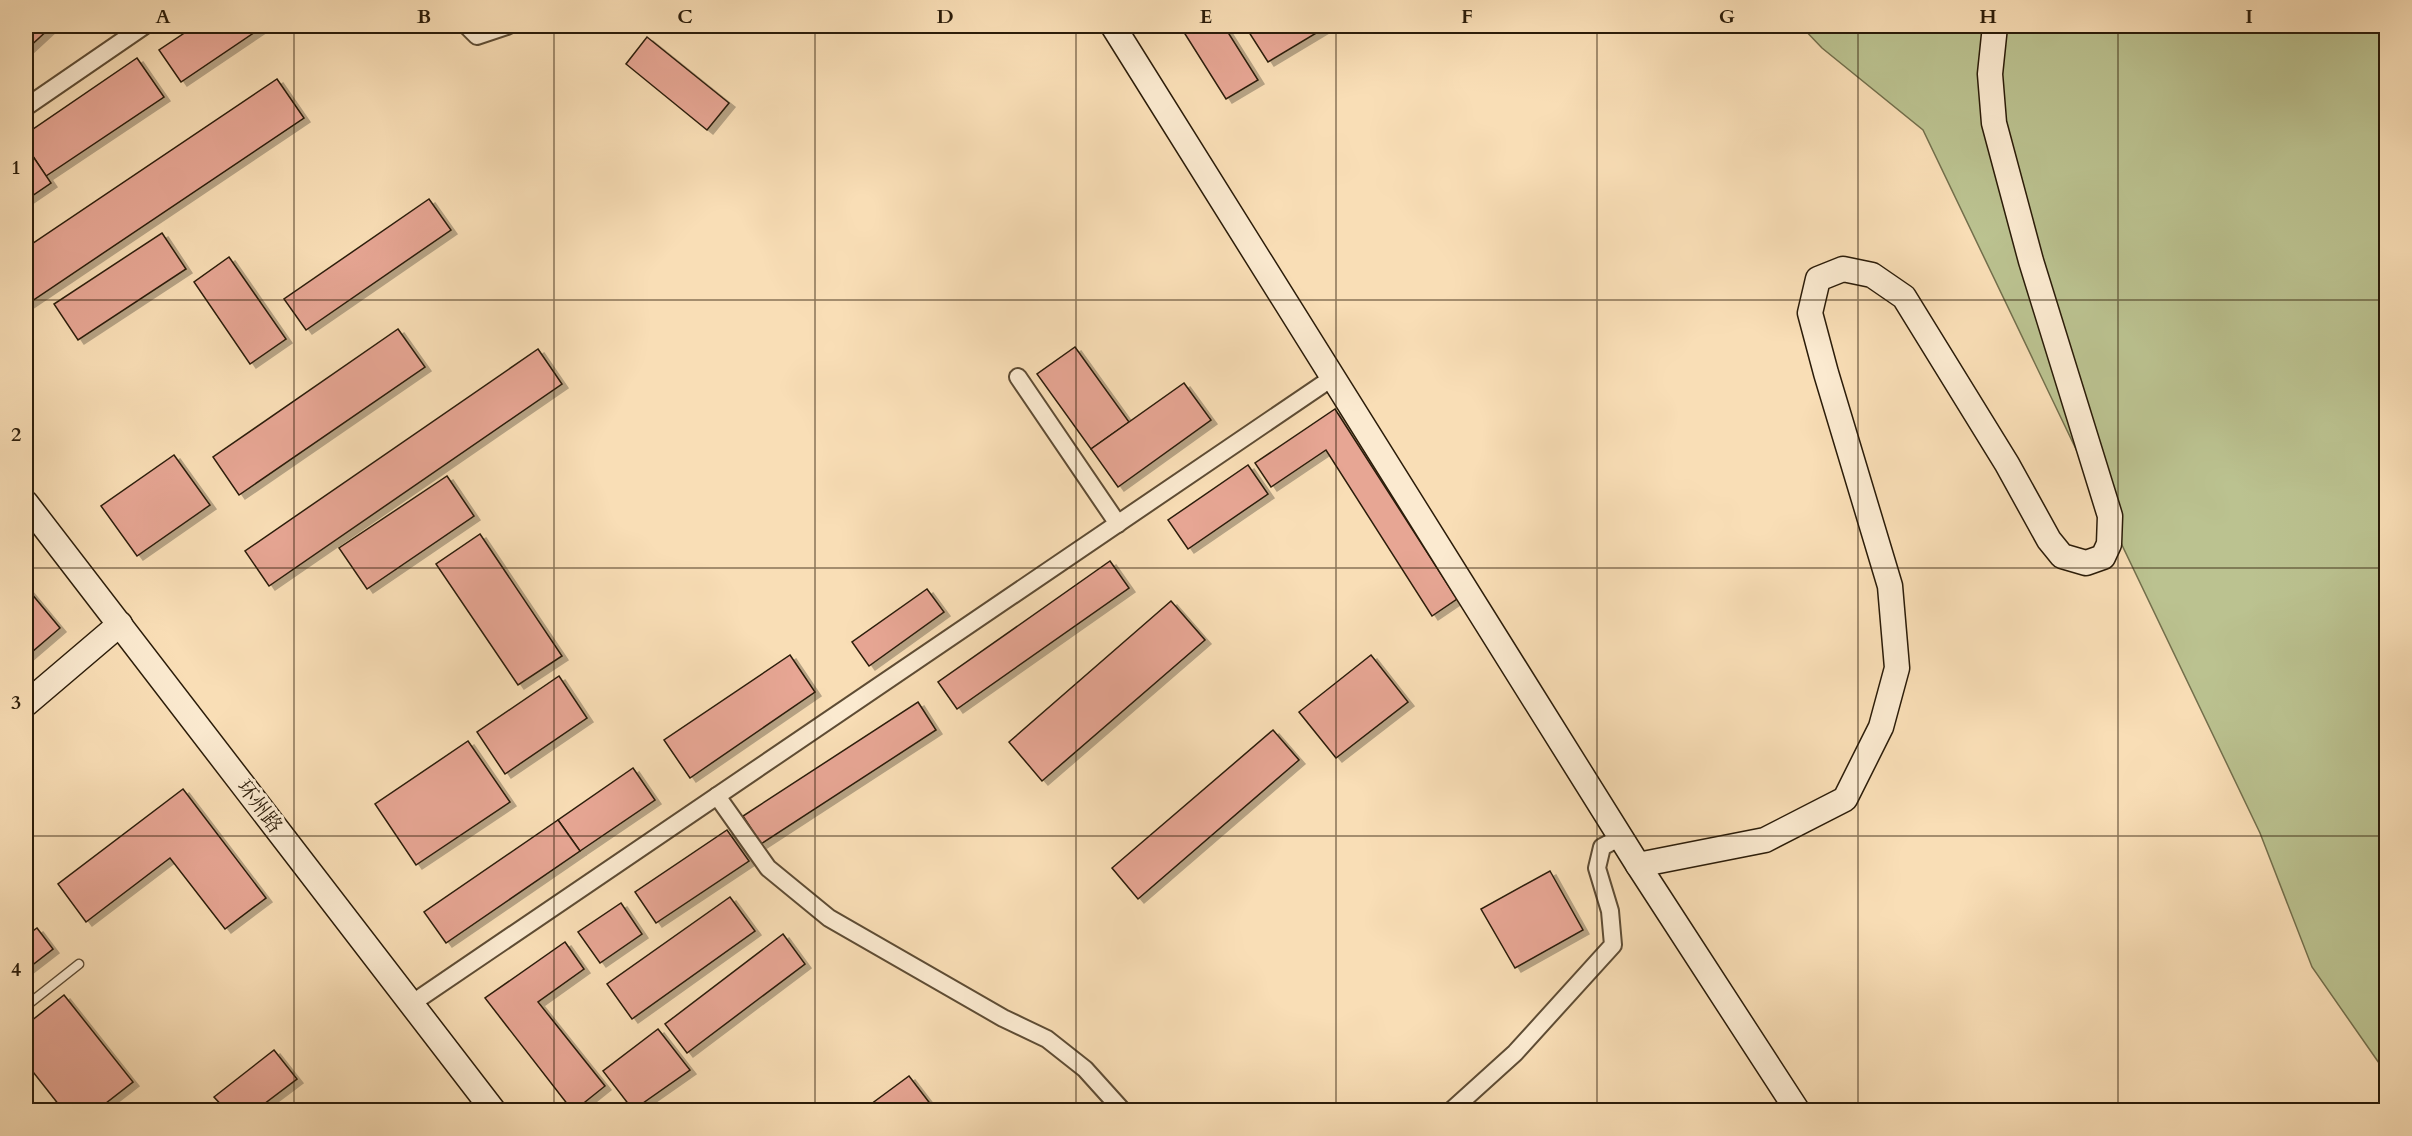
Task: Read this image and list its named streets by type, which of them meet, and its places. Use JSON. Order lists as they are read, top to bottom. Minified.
{"streets":{"street":["环州路"]},"grid":{"columns":["A","B","C","D","E","F","G","H","I"],"rows":["1","2","3","4"]}}
